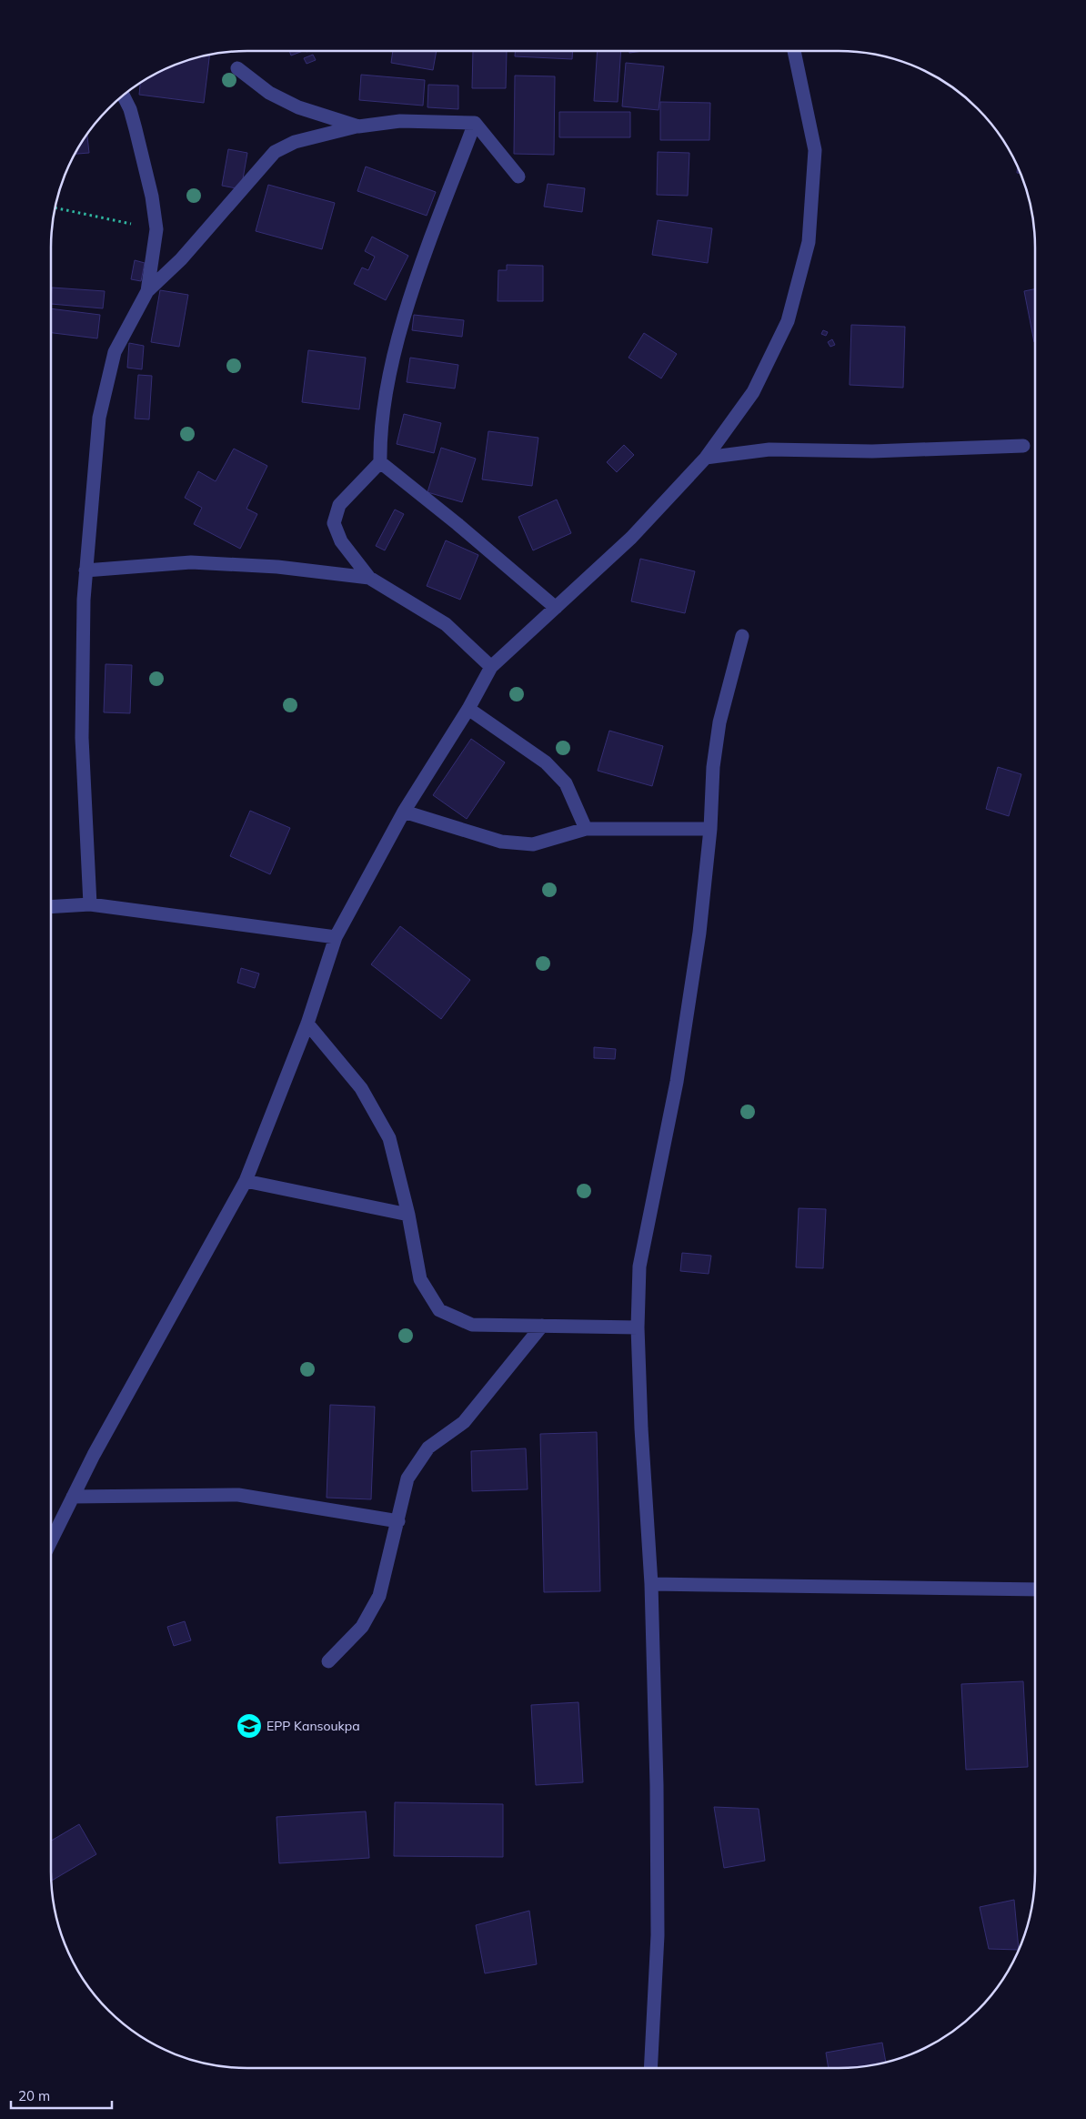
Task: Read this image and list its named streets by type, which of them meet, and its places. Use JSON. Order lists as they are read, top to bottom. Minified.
{"places":{"school or university":["EPP Kansoukpa"]},"scale_bar":"20 m"}
